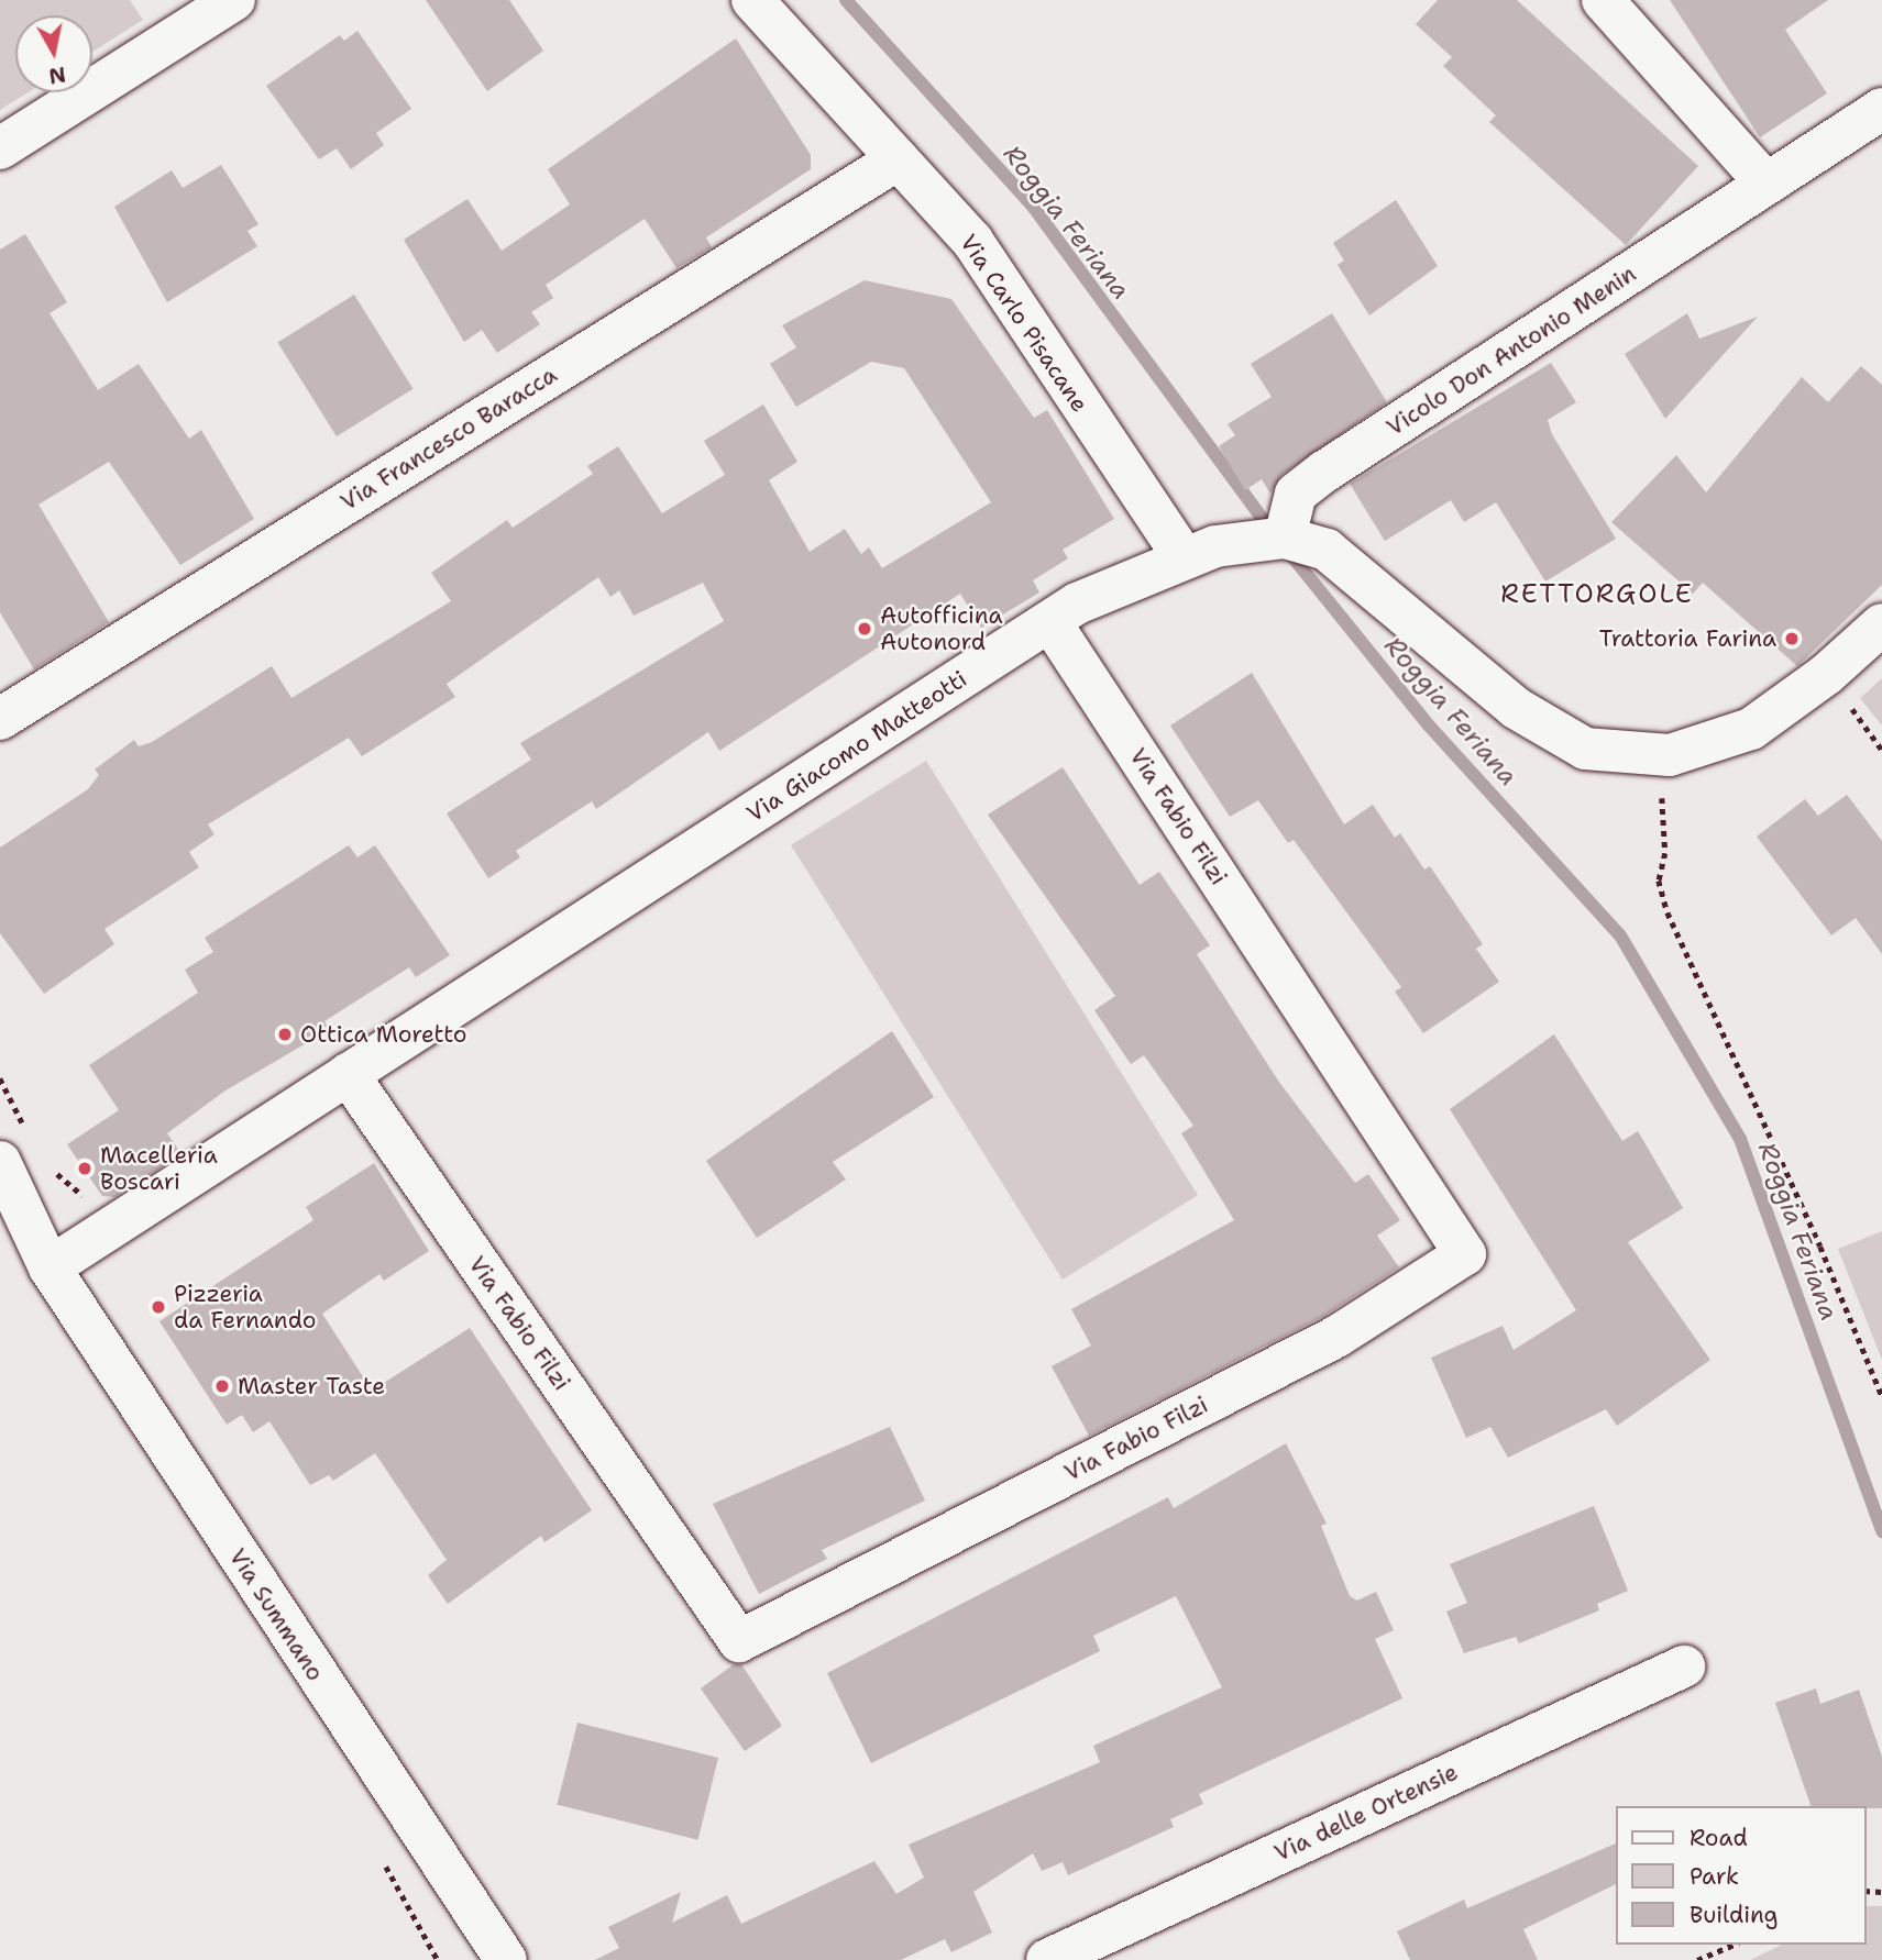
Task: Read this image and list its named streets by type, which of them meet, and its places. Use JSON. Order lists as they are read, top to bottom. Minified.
{"streets":{"street":["Via Carlo Pisacane","Vicolo Don Antonio Menin","Via Francesco Baracca","Via Giacomo Matteotti","Via Fabio Filzi","Via Summano","Via delle Ortensie"]},"crossings":[["Via Carlo Pisacane","Via Francesco Baracca"],["Via Carlo Pisacane","Via Giacomo Matteotti"],["Vicolo Don Antonio Menin","Via Giacomo Matteotti"],["Via Giacomo Matteotti","Via Fabio Filzi"],["Via Giacomo Matteotti","Via Summano"]],"districts":["RETTORGOLE"],"water":["Roggia Feriana"],"places":["Autofficina Autonord","Trattoria Farina","Ottica Moretto","Macelleria Boscari","Pizzeria da Fernando","Master Taste"],"legend":["Road","Park","Building"],"north":"bottom"}
